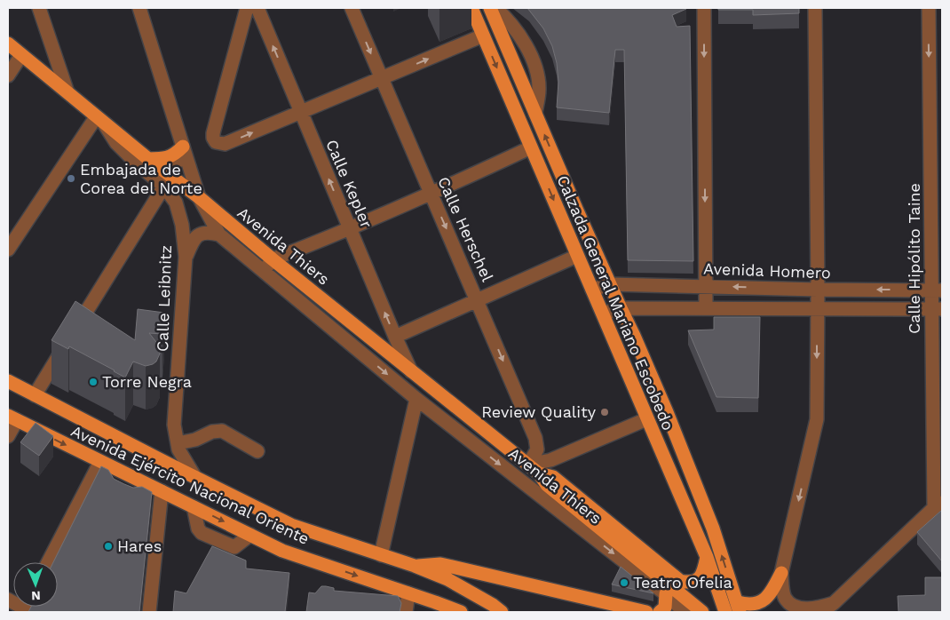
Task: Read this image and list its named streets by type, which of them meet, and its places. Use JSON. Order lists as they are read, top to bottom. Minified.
{"streets":{"main road":["Avenida Thiers","Calzada General Mariano Escobedo","Avenida Ejército Nacional Oriente"],"street":["Calle Kepler","Calle Herschel","Calle Hipólito Taine","Avenida Homero","Calle Leibnitz"]},"crossings":[["Calle Kepler","Avenida Thiers"],["Calle Herschel","Avenida Thiers"],["Avenida Thiers","Calle Leibnitz"],["Calle Hipólito Taine","Avenida Homero"],["Avenida Homero","Calzada General Mariano Escobedo"],["Calle Leibnitz","Avenida Ejército Nacional Oriente"]],"one_way":["Calle Kepler","Calle Herschel"],"places":["Embajada de Corea del Norte","Torre Negra","Review Quality","Hares","Teatro Ofelia"],"north":"bottom"}
